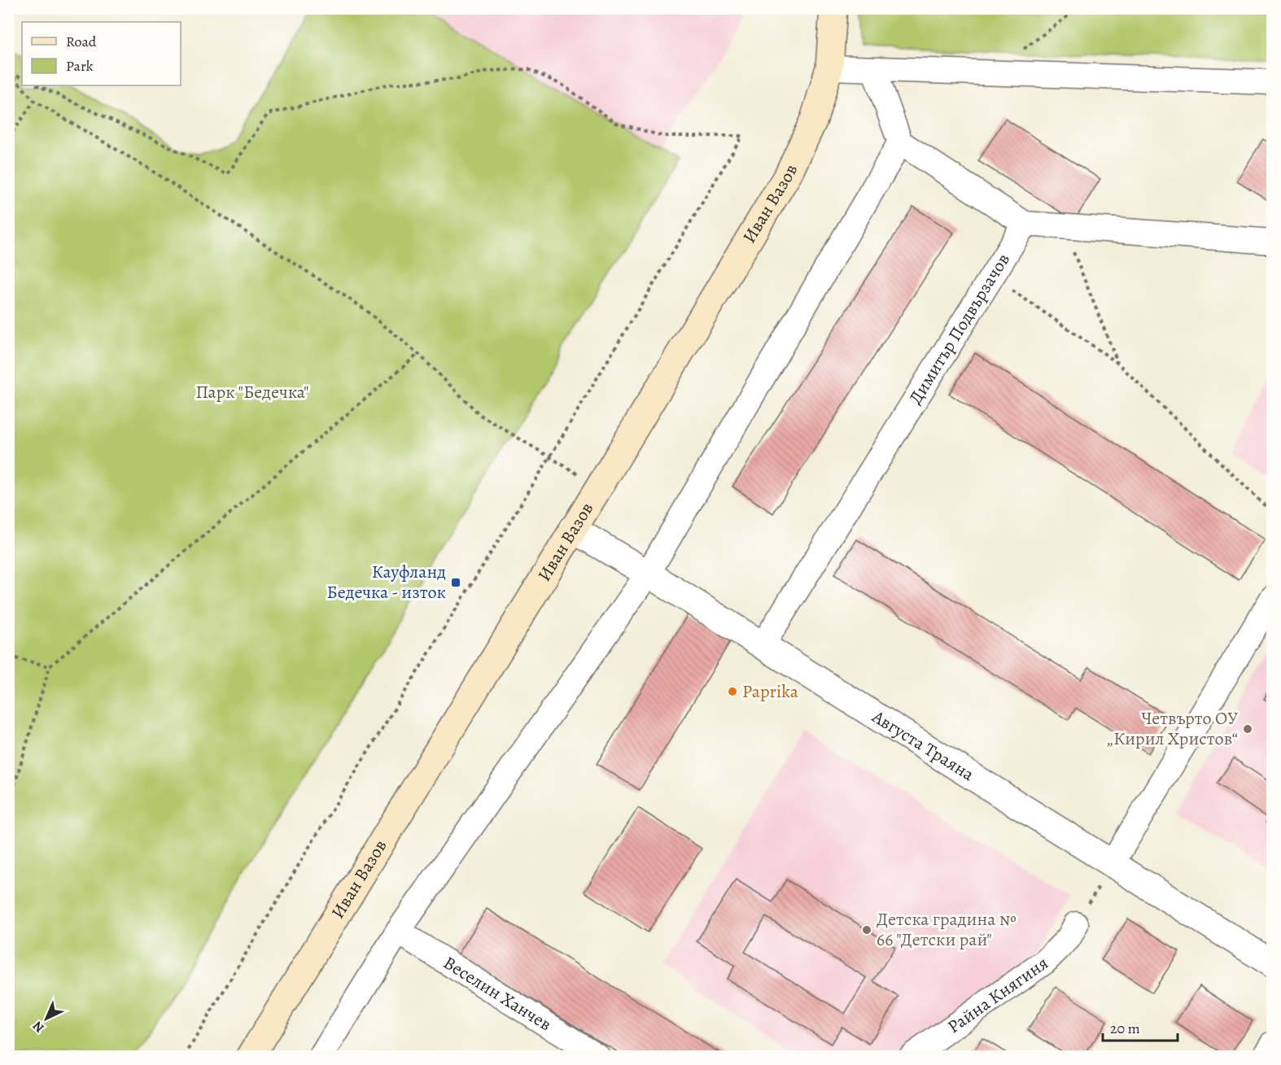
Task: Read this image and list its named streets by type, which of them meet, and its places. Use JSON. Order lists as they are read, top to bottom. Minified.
{"streets":{"main road":["Иван Вазов"],"street":["Димитър Подвързачов","Августа Траяна","Веселин Ханчев","Райна Княгиня"]},"crossings":[["Иван Вазов","Августа Траяна"],["Димитър Подвързачов","Августа Траяна"]],"parks":["Парк \"Бедечка\""],"places":{"transit":["Кауфланд Бедечка - изток"],"other":["Paprika","Четвърто ОУ „Кирил Христов“","Детска градина № 66 \"Детски рай\""]},"legend":["Road","Park"],"scale_bar":"20 m","north":"bottom left"}
